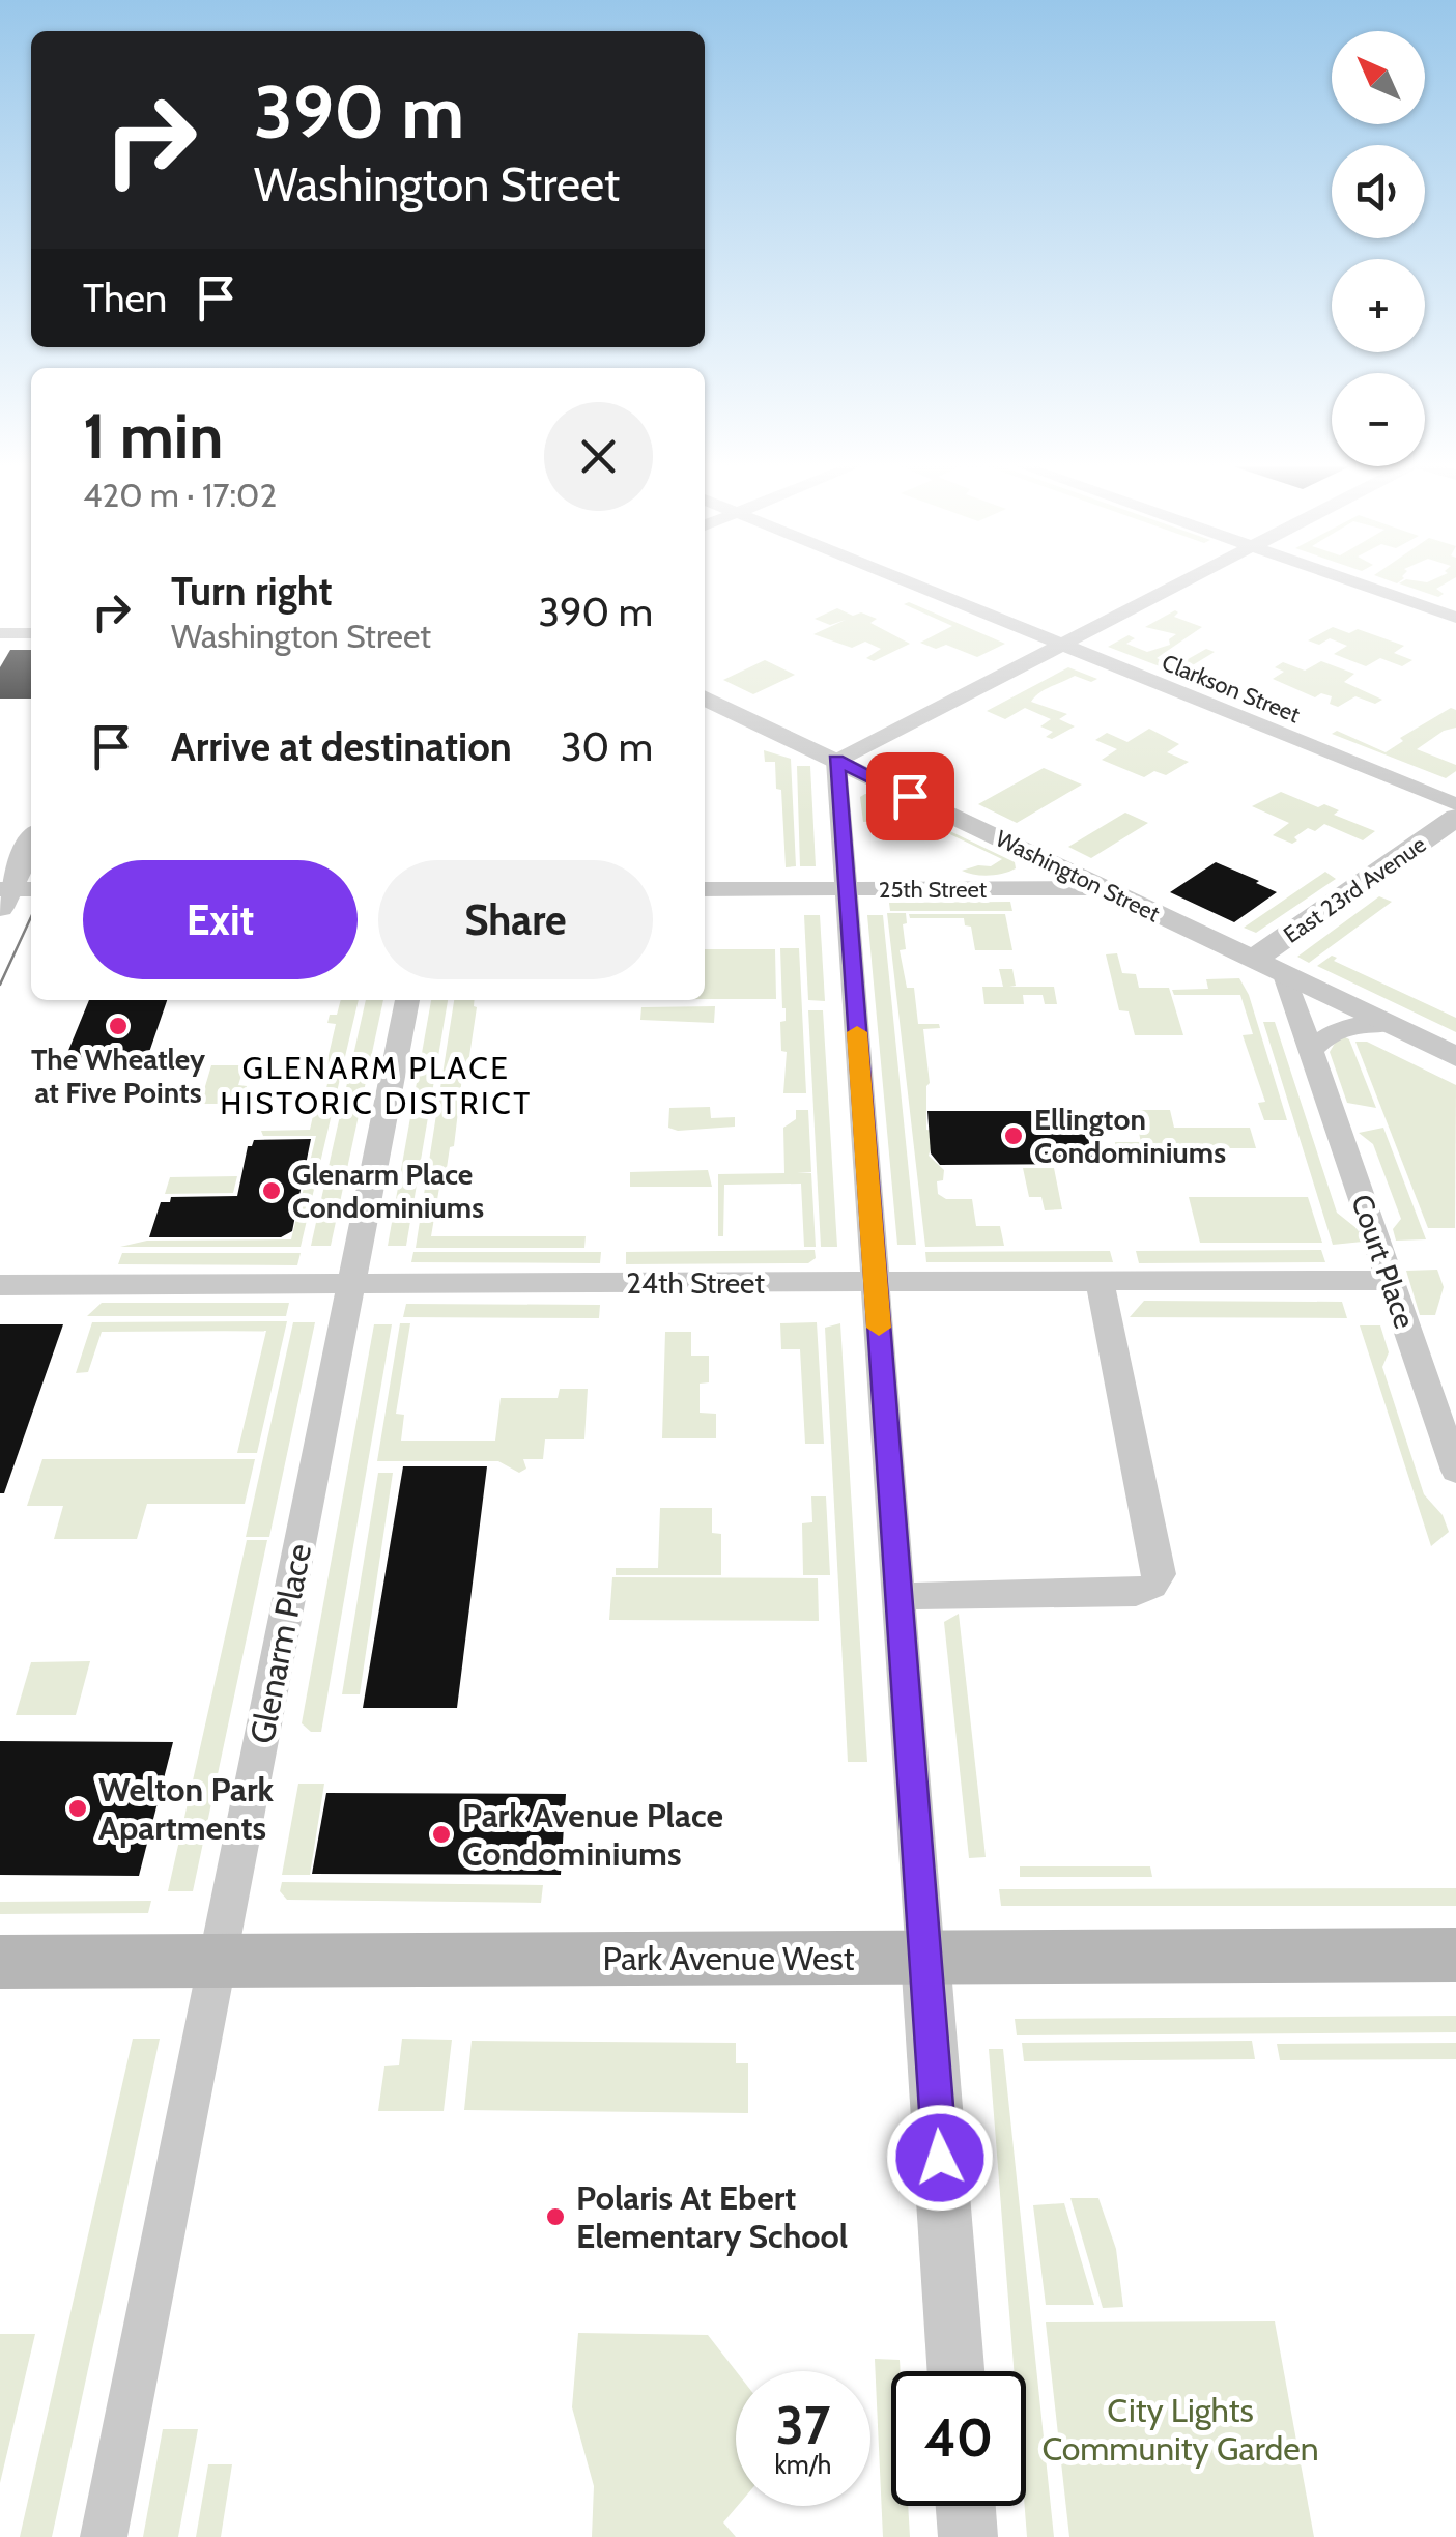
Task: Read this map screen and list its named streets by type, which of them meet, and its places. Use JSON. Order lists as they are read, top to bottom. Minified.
{"streets":{"main road":["Park Avenue West"],"street":["Clarkson Street","Washington Street","25th Street","East 23rd Avenue","Court Place","24th Street","Glenarm Place"]},"crossings":[["Washington Street","25th Street"],["Washington Street","East 23rd Avenue"],["Washington Street","Court Place"],["Court Place","24th Street"],["24th Street","Glenarm Place"],["Glenarm Place","Park Avenue West"]],"districts":["GLENARM PLACE HISTORIC DISTRICT"],"parks":["City Lights Community Garden"],"places":["The Wheatley at Five Points","Ellington Condominiums","Glenarm Place Condominiums","Welton Park Apartments","Park Avenue Place Condominiums","Polaris At Ebert Elementary School"],"north":"top left","page":{"map_buttons":["+","−"],"turn":["390 m","Washington Street"],"then":"Then","heading":["1 min","420 m · 17:02"],"list":[{"name":"Turn right","note":"Washington Street","value":"390 m"},{"name":"Arrive at destination","value":"30 m"}],"buttons":["Exit","Share"],"speed":"37 km/h","limit":"40"}}
